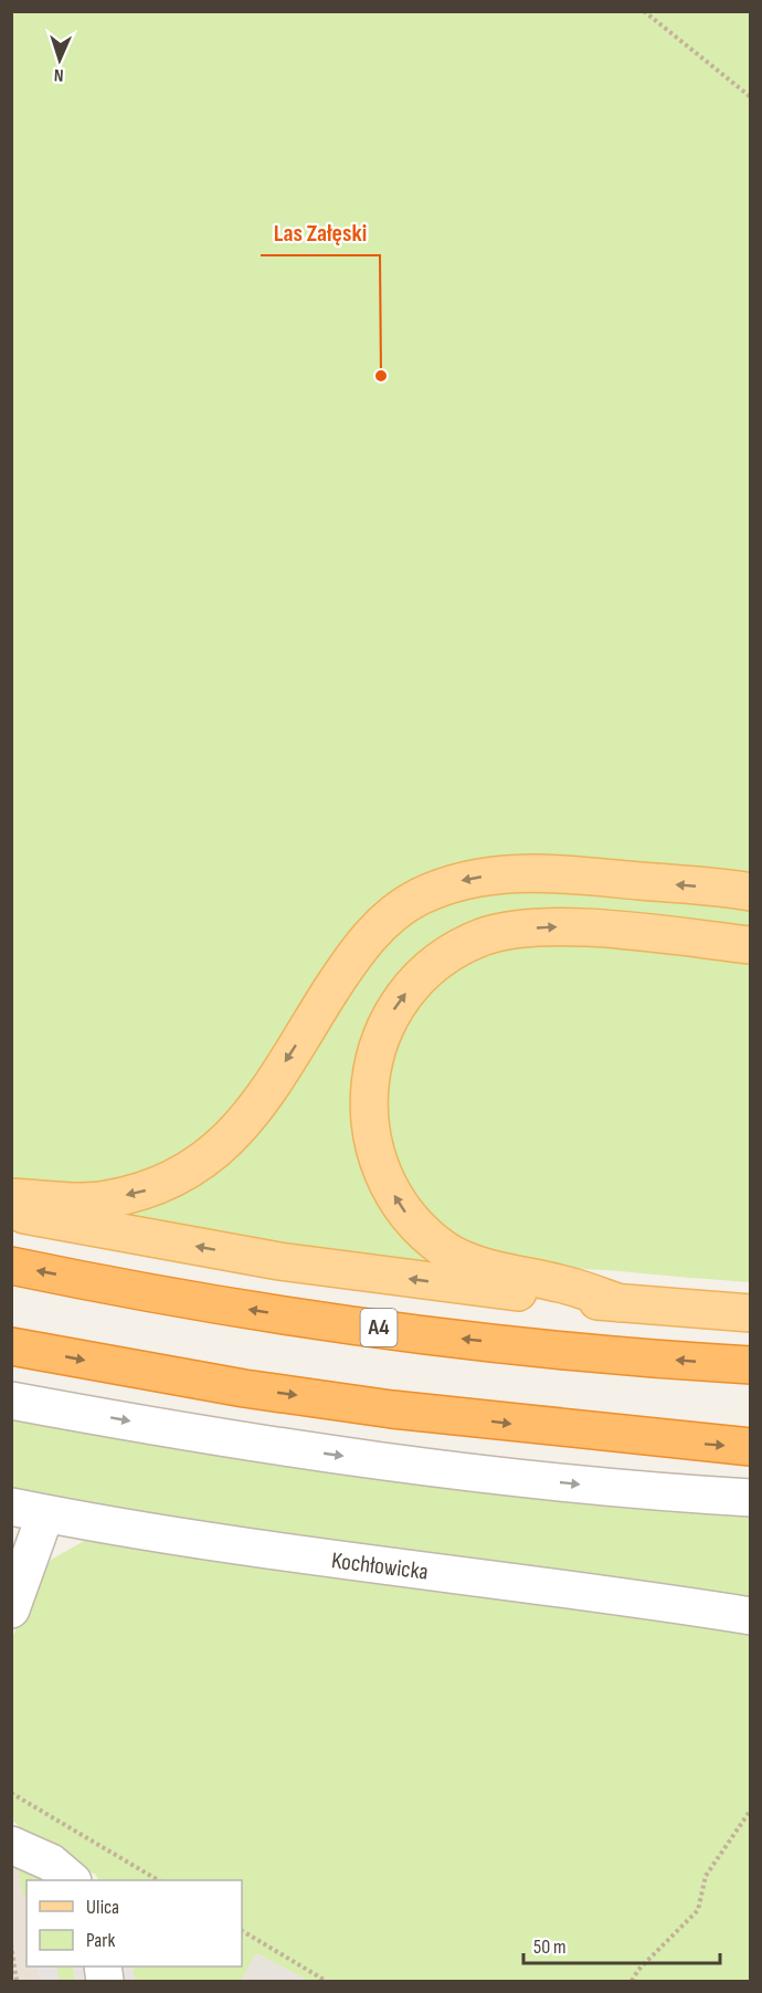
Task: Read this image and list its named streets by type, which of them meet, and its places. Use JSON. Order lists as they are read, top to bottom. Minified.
{"streets":{"highway":["A4"],"street":["Kochłowicka"]},"places":["Las Załęski"],"legend":["Ulica","Park"],"scale_bar":"50 m","north":"bottom"}
